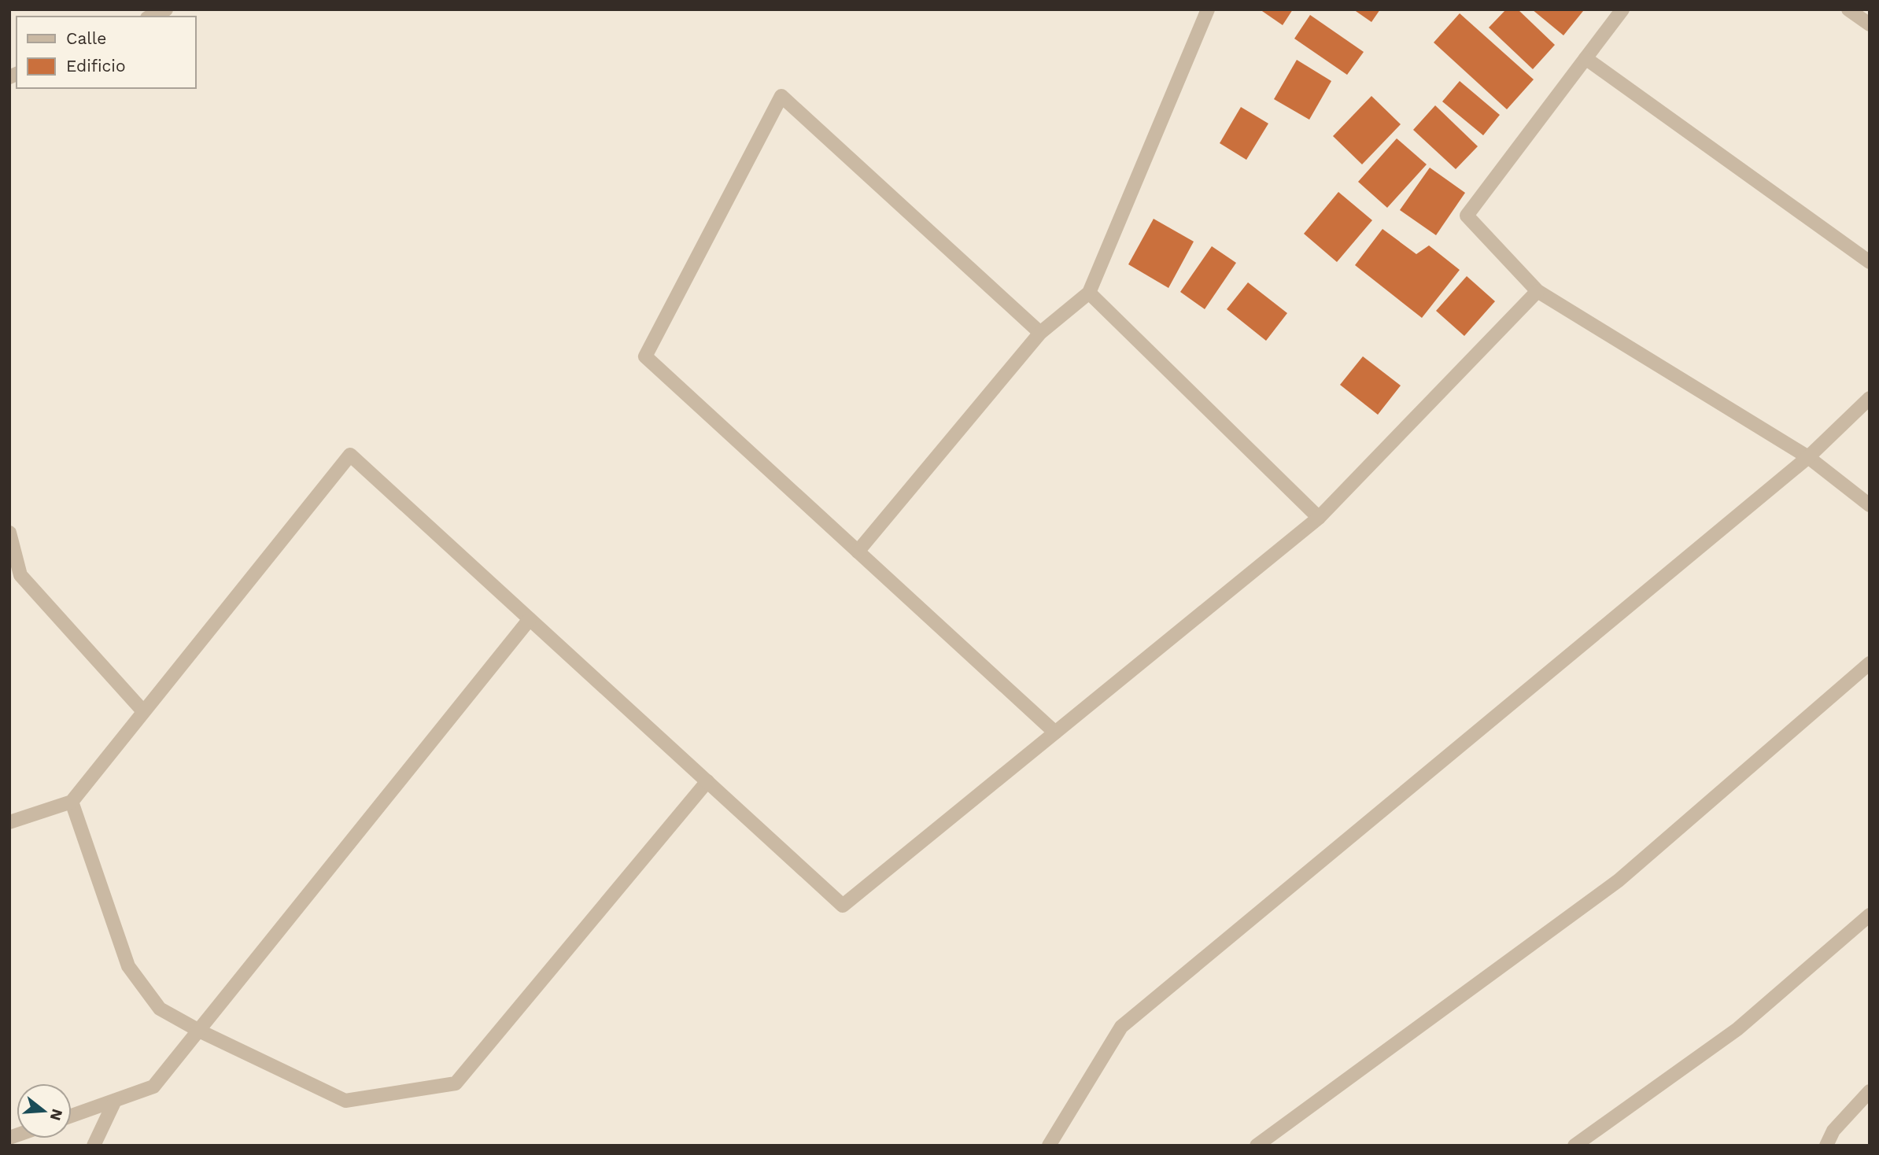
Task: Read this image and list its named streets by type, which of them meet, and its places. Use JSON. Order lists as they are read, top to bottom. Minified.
{"legend":["Calle","Edificio"],"north":"right"}
